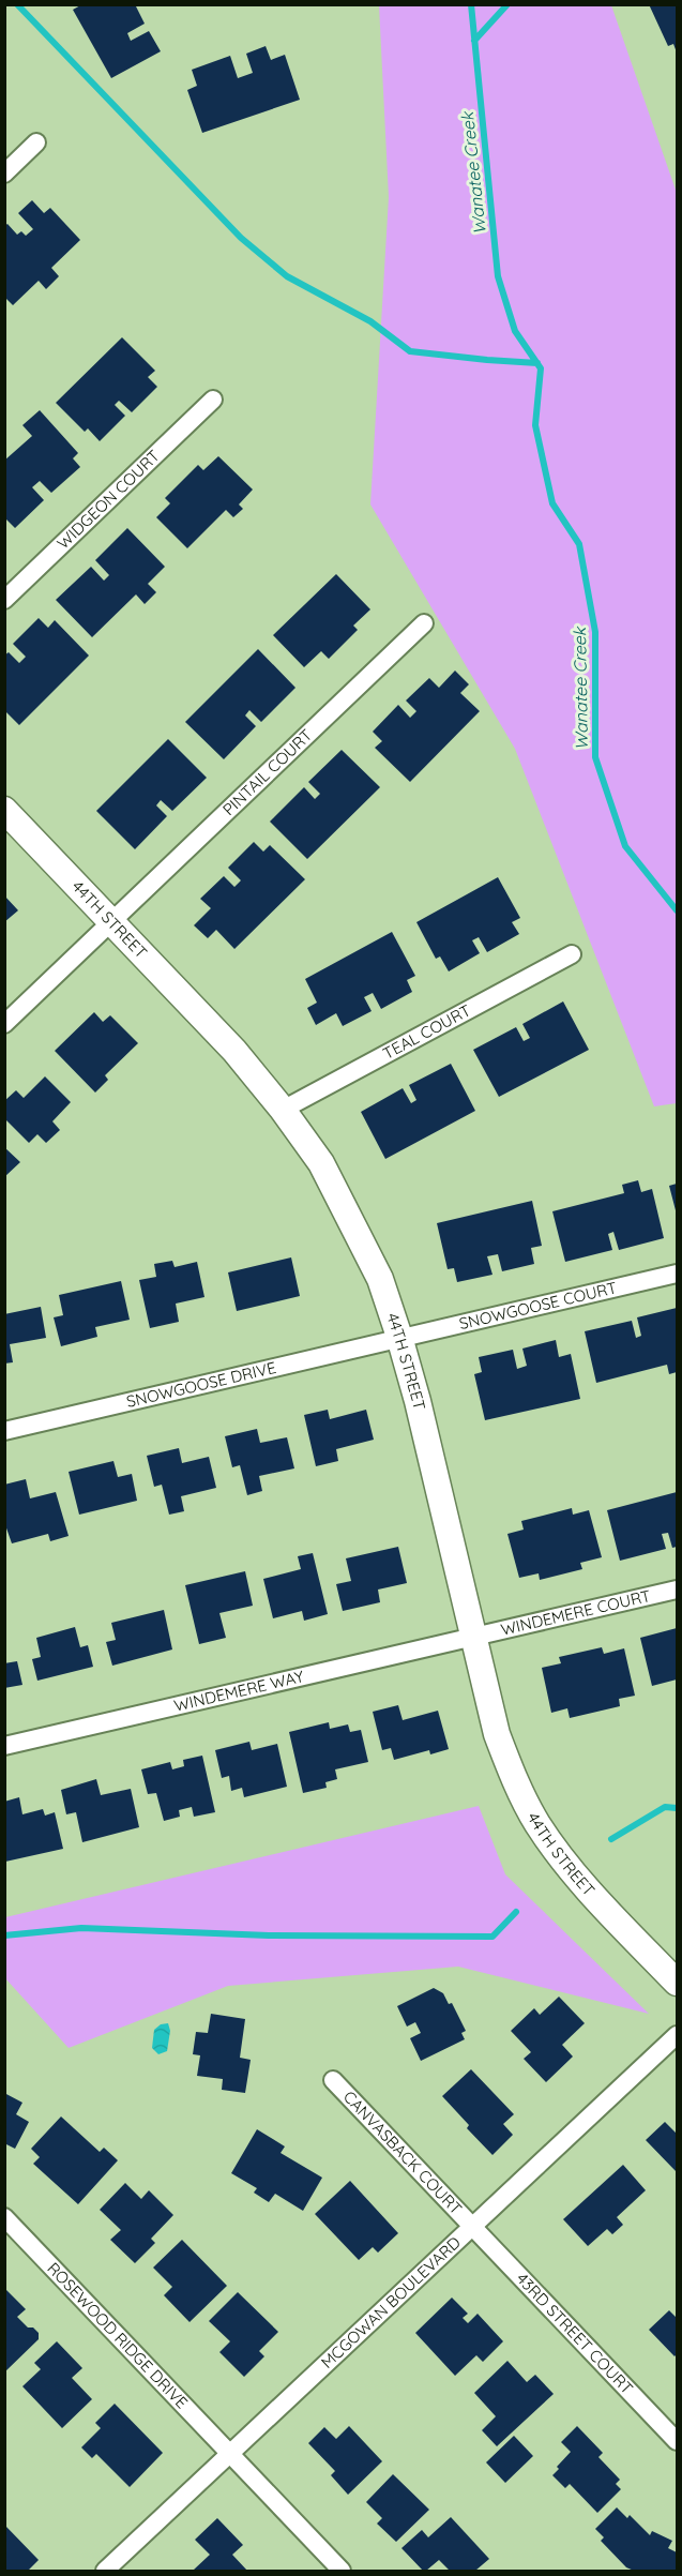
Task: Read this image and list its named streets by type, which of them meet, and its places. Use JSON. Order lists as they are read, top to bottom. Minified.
{"streets":{"street":["WIDGEON COURT","PINTAIL COURT","44TH STREET","TEAL COURT","SNOWGOOSE COURT","SNOWGOOSE DRIVE","WINDEMERE COURT","WINDEMERE WAY","CANVASBACK COURT","MCGOWAN BOULEVARD","43RD STREET COURT","ROSEWOOD RIDGE DRIVE"]},"crossings":[["PINTAIL COURT","44TH STREET"],["44TH STREET","TEAL COURT"],["44TH STREET","SNOWGOOSE COURT"],["44TH STREET","SNOWGOOSE DRIVE"],["44TH STREET","WINDEMERE COURT"],["44TH STREET","WINDEMERE WAY"],["SNOWGOOSE COURT","SNOWGOOSE DRIVE"],["WINDEMERE COURT","WINDEMERE WAY"],["CANVASBACK COURT","MCGOWAN BOULEVARD"],["CANVASBACK COURT","43RD STREET COURT"],["MCGOWAN BOULEVARD","43RD STREET COURT"],["MCGOWAN BOULEVARD","ROSEWOOD RIDGE DRIVE"]],"water":["Wanatee Creek"]}
